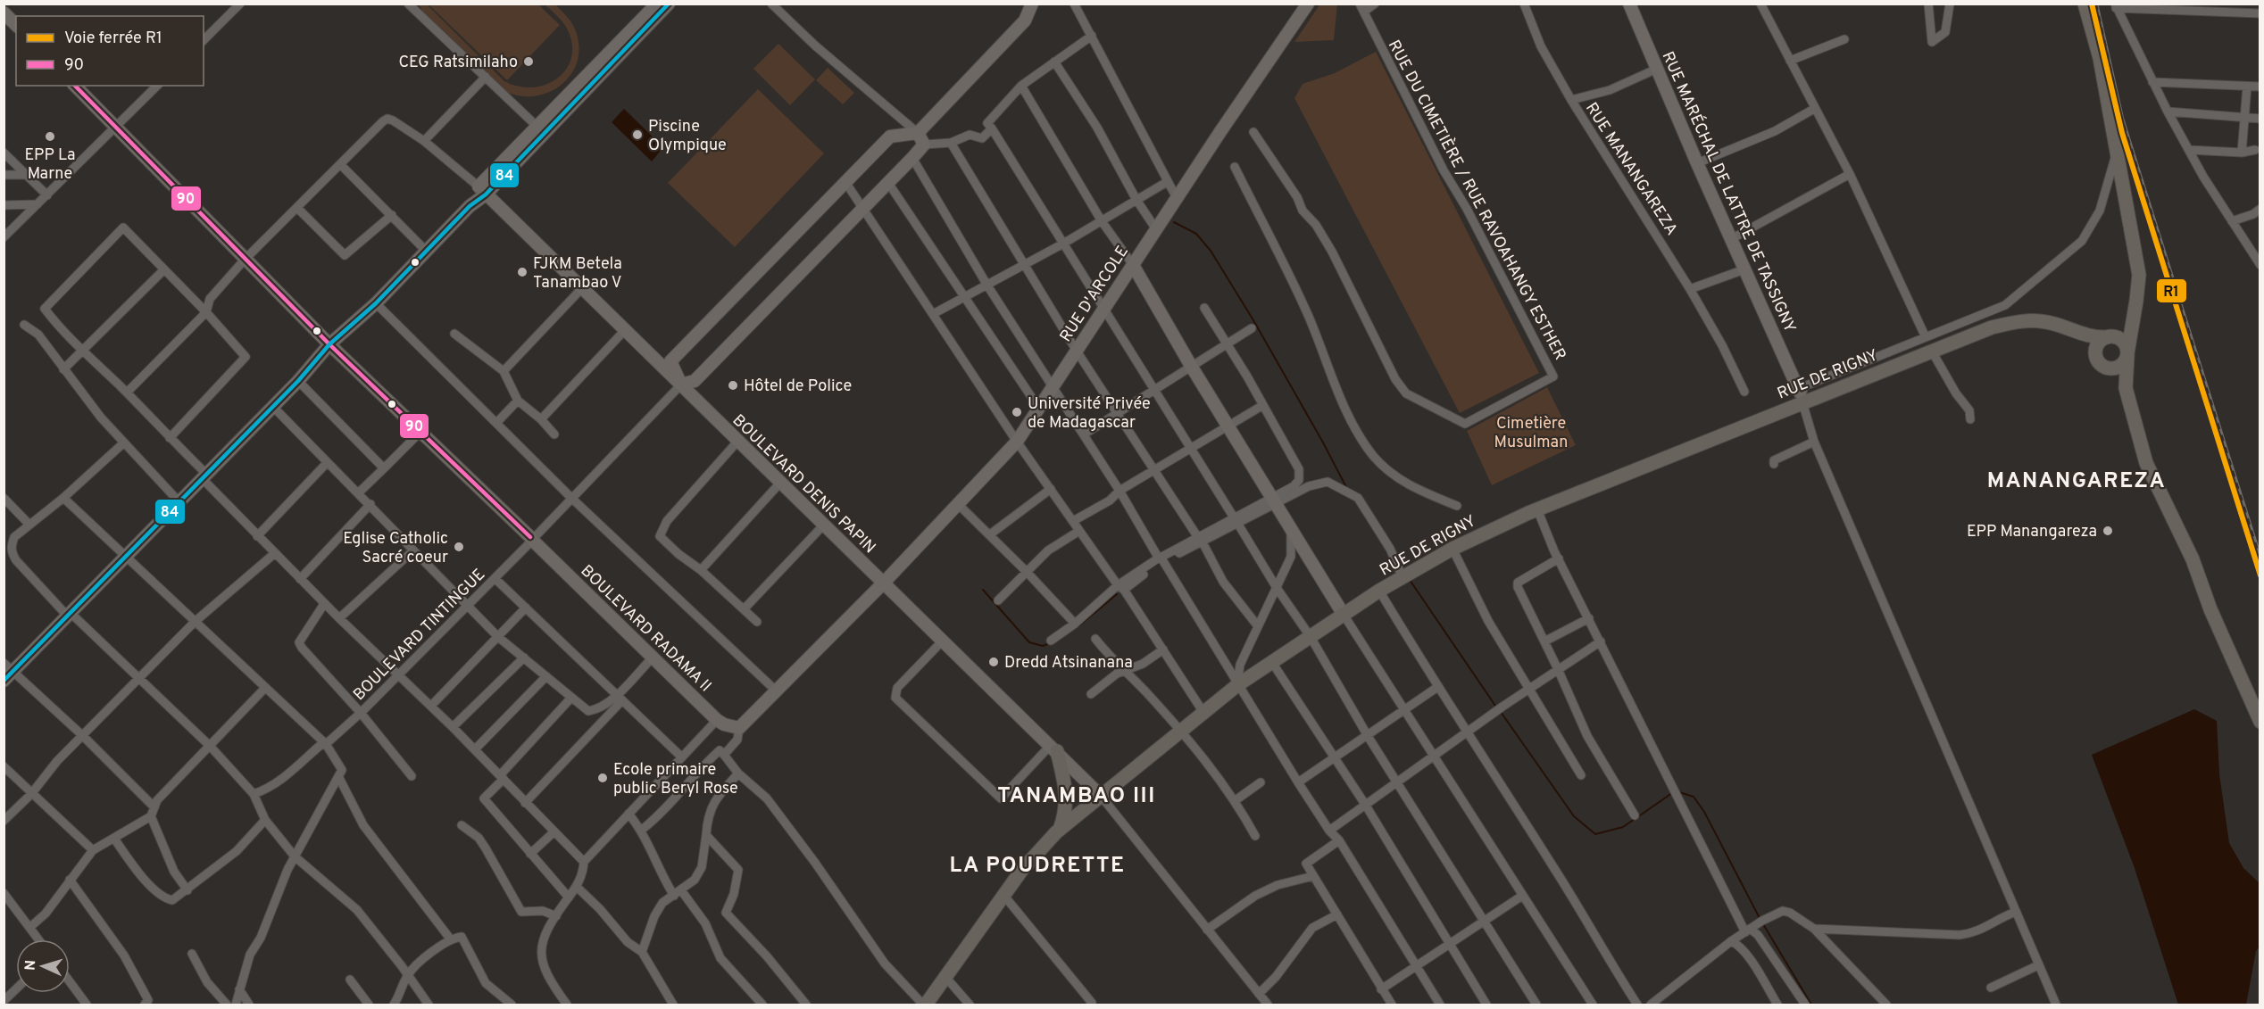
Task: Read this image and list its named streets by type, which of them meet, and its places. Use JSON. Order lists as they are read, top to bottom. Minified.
{"streets":{"main road":["RUE DE RIGNY"],"street":["RUE MANANGAREZA","RUE MARÉCHAL DE LATTRE DE TASSIGNY","RUE DU CIMETIÈRE / RUE RAVOAHANGY ESTHER","RUE D'ARCOLE","BOULEVARD DENIS PAPIN","BOULEVARD RADAMA II","BOULEVARD TINTINGUE"]},"crossings":[["RUE MARÉCHAL DE LATTRE DE TASSIGNY","RUE DE RIGNY"],["RUE D'ARCOLE","BOULEVARD DENIS PAPIN"],["RUE D'ARCOLE","BOULEVARD RADAMA II"],["RUE DE RIGNY","BOULEVARD DENIS PAPIN"],["BOULEVARD DENIS PAPIN","BOULEVARD TINTINGUE"],["BOULEVARD RADAMA II","BOULEVARD TINTINGUE"]],"districts":["MANANGAREZA","TANAMBAO III","LA POUDRETTE"],"parks":["Cimetière Musulman"],"places":["CEG Ratsimilaho","Piscine Olympique","EPP La Marne","FJKM Betela Tanambao V","Hôtel de Police","Université Privée de Madagascar","EPP Manangareza","Eglise Catholic Sacré coeur","Dredd Atsinanana","Ecole primaire public Beryl Rose"],"lines":["rail line R1","transit line 84","transit line 90"],"legend":["Voie ferrée R1","90"],"north":"left"}
